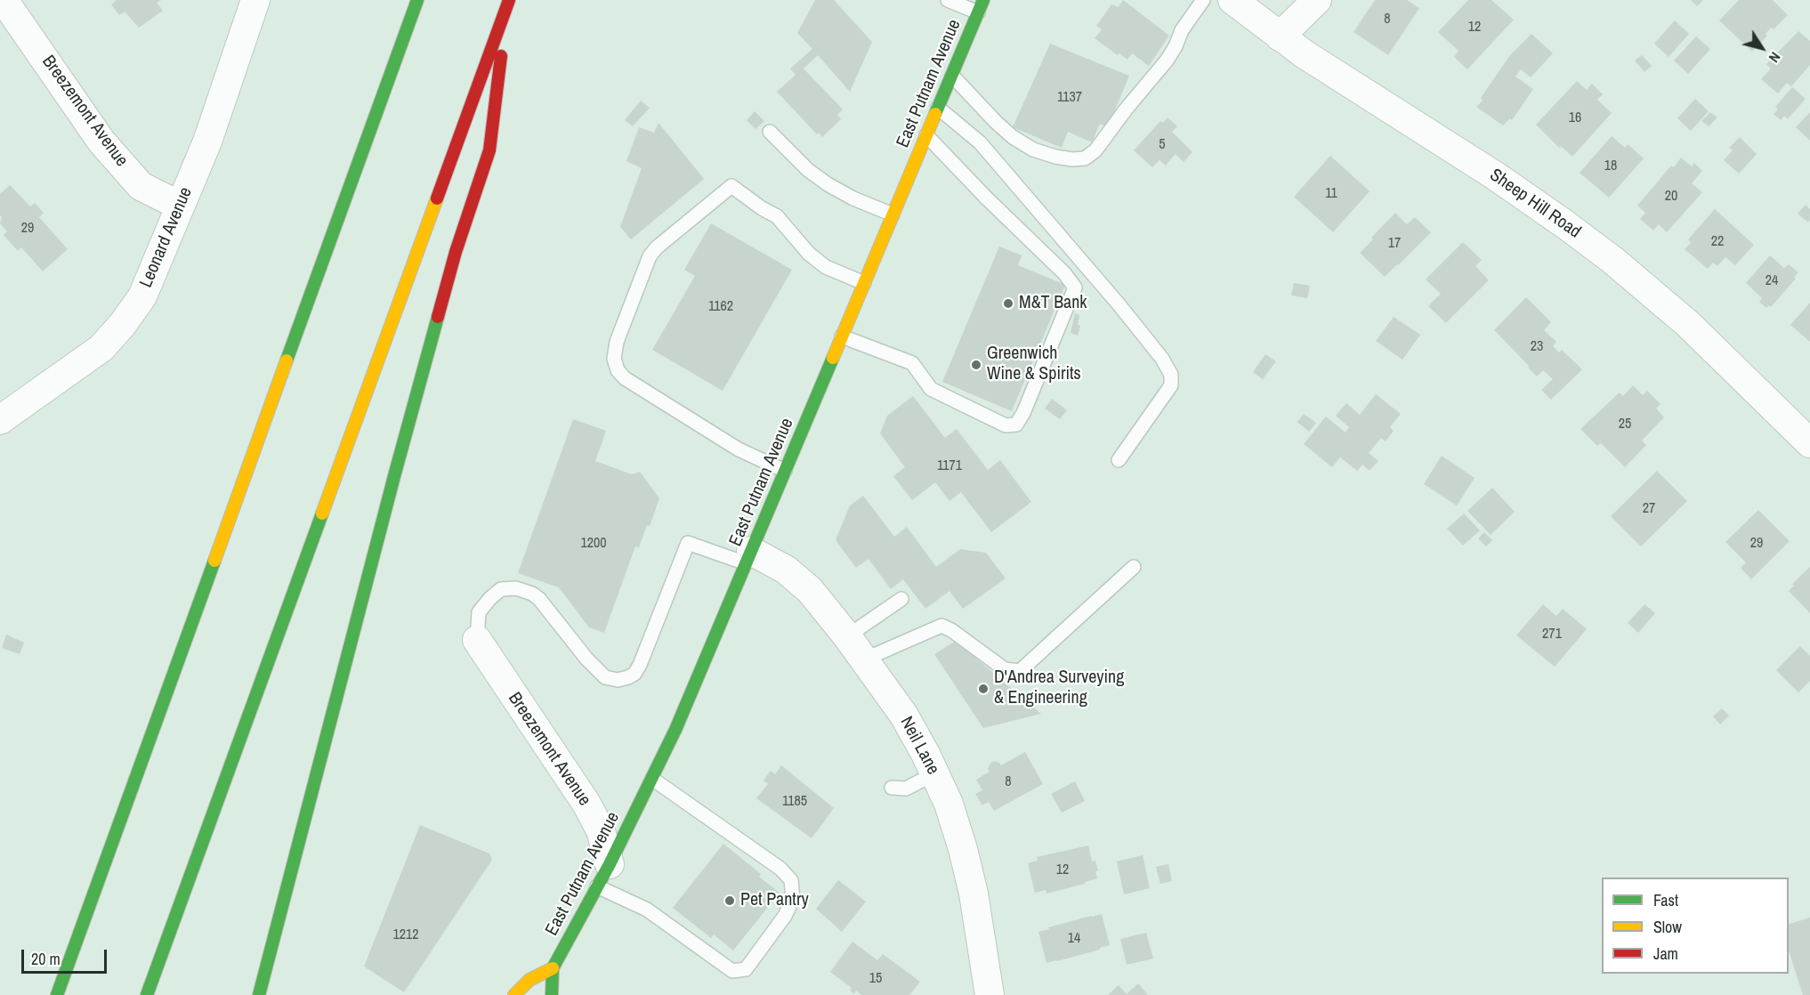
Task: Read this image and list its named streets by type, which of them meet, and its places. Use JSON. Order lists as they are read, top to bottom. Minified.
{"streets":{"main road":["East Putnam Avenue"],"street":["Breezemont Avenue","Sheep Hill Road","Leonard Avenue","Neil Lane"]},"crossings":[["East Putnam Avenue","Breezemont Avenue"],["East Putnam Avenue","Neil Lane"],["Breezemont Avenue","Leonard Avenue"]],"places":["M&T Bank","Greenwich Wine & Spirits","D'Andrea Surveying & Engineering","Pet Pantry"],"house_numbers":["8","12","1137","16","5","18","11","20","29","22","17","24","1162","23","25","1171","27","1200","29","271","8","1185","12","1212","14","15"],"legend":["Fast","Slow","Jam"],"scale_bar":"20 m","north":"bottom right"}
